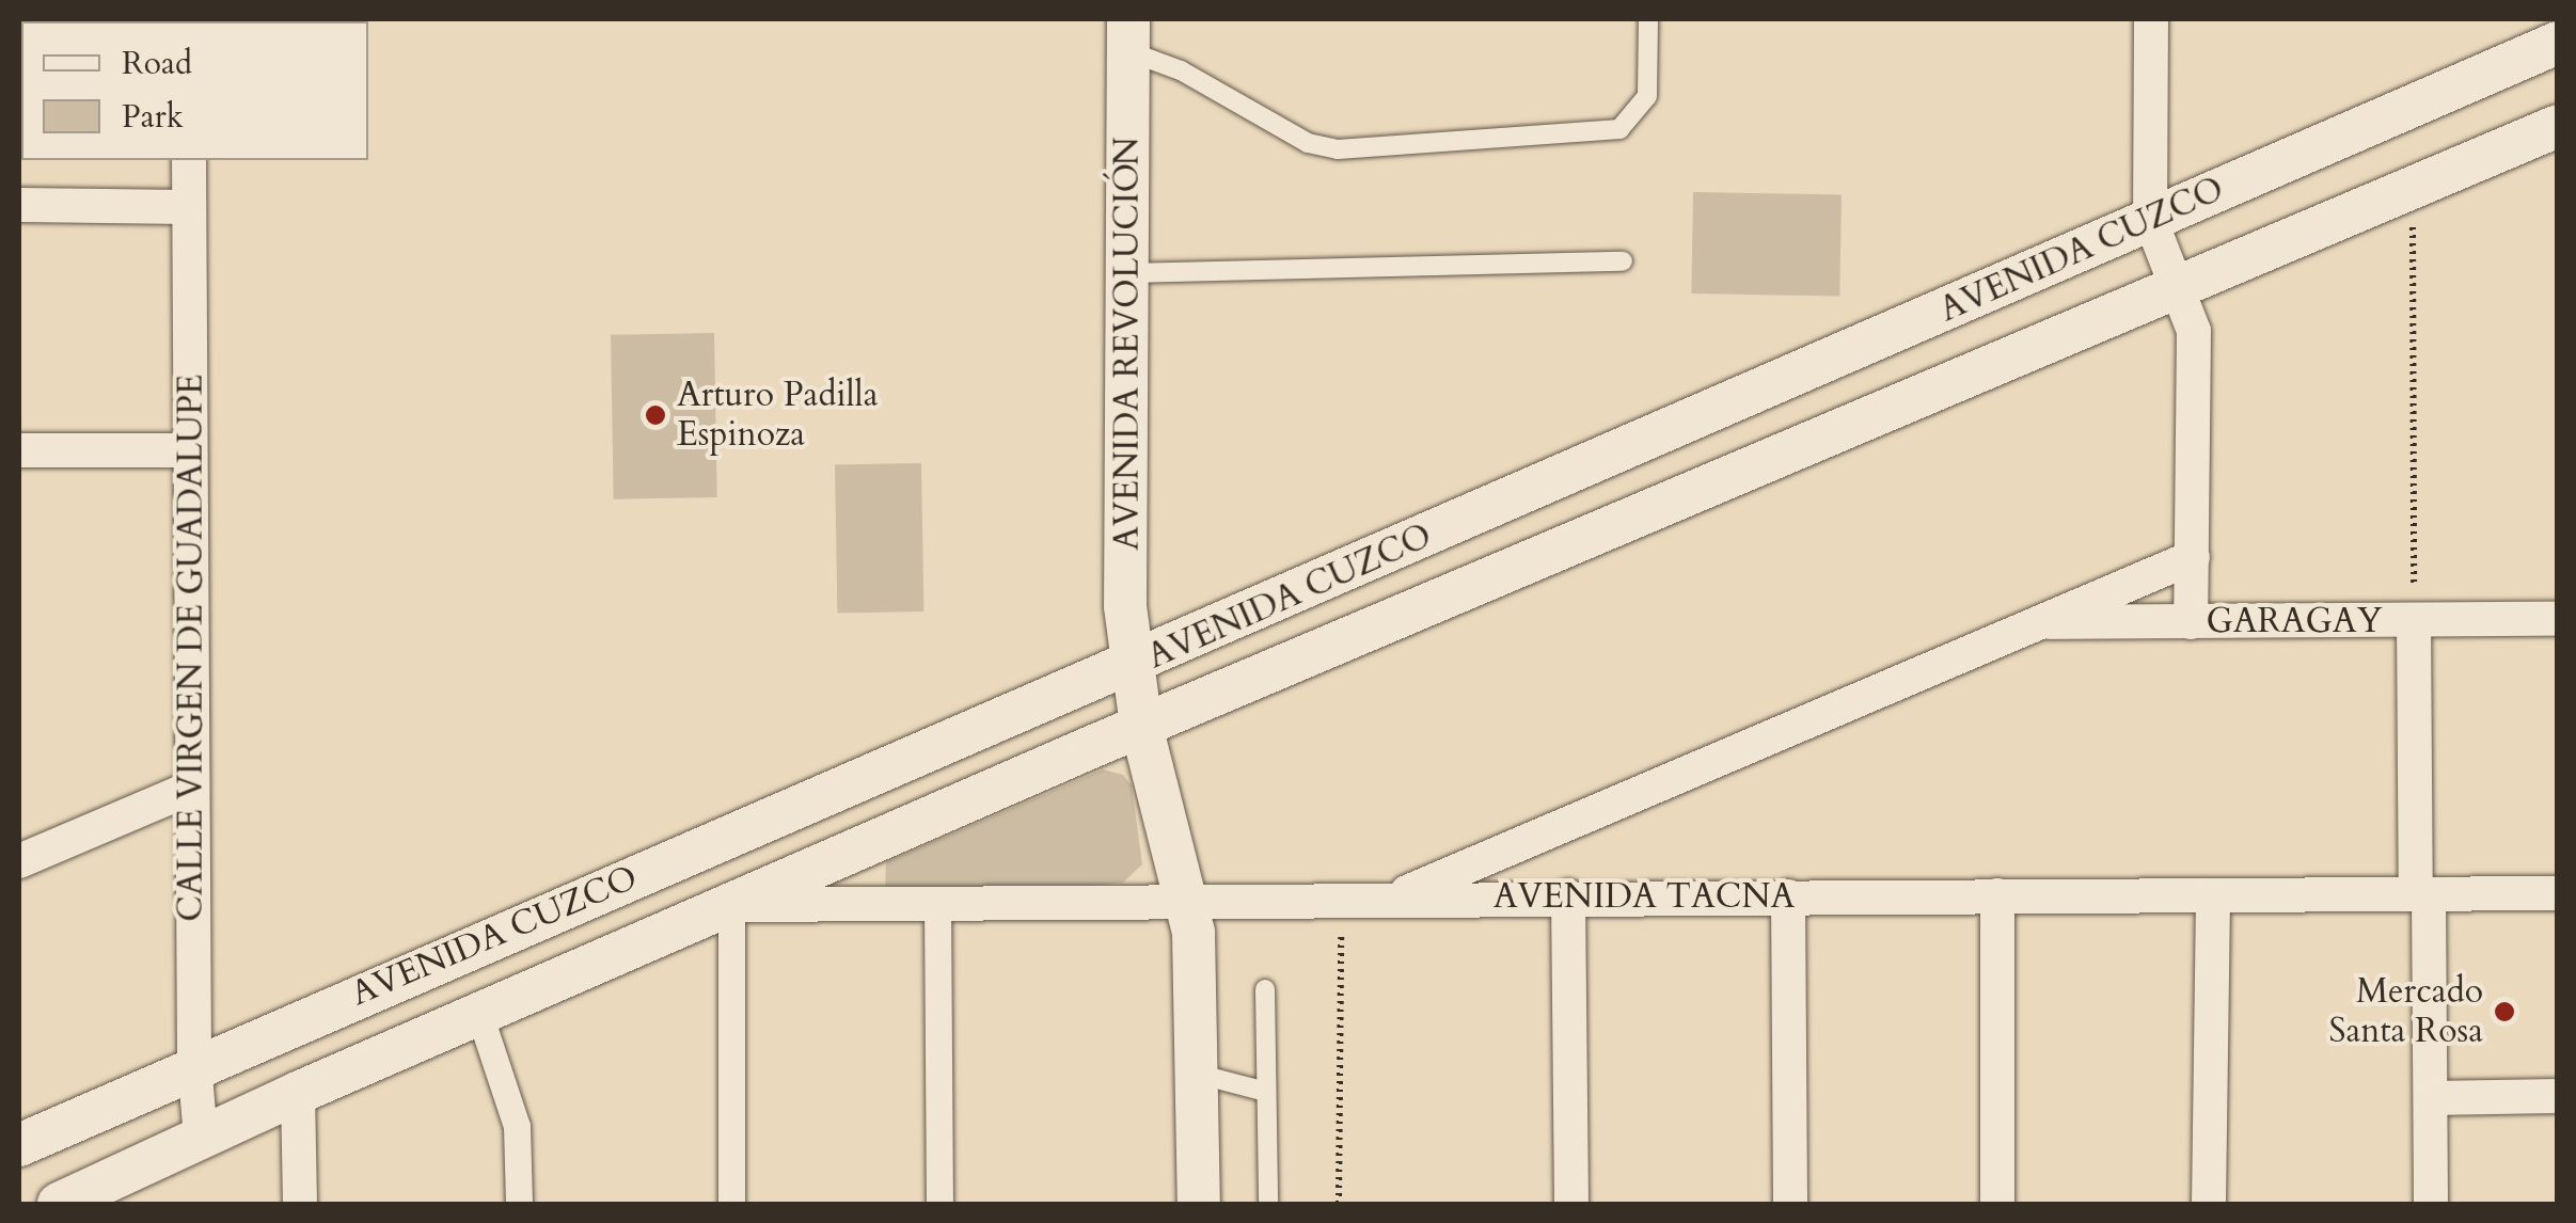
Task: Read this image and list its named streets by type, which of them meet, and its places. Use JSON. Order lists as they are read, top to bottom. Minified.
{"streets":{"street":["AVENIDA CUZCO","AVENIDA REVOLUCIÓN","GARAGAY","CALLE VIRGEN DE GUADALUPE","AVENIDA TACNA"]},"crossings":[["AVENIDA CUZCO","AVENIDA REVOLUCIÓN"],["AVENIDA CUZCO","CALLE VIRGEN DE GUADALUPE"],["AVENIDA CUZCO","AVENIDA TACNA"],["AVENIDA REVOLUCIÓN","AVENIDA TACNA"]],"places":["Arturo Padilla Espinoza","Mercado Santa Rosa"],"legend":["Road","Park"]}
